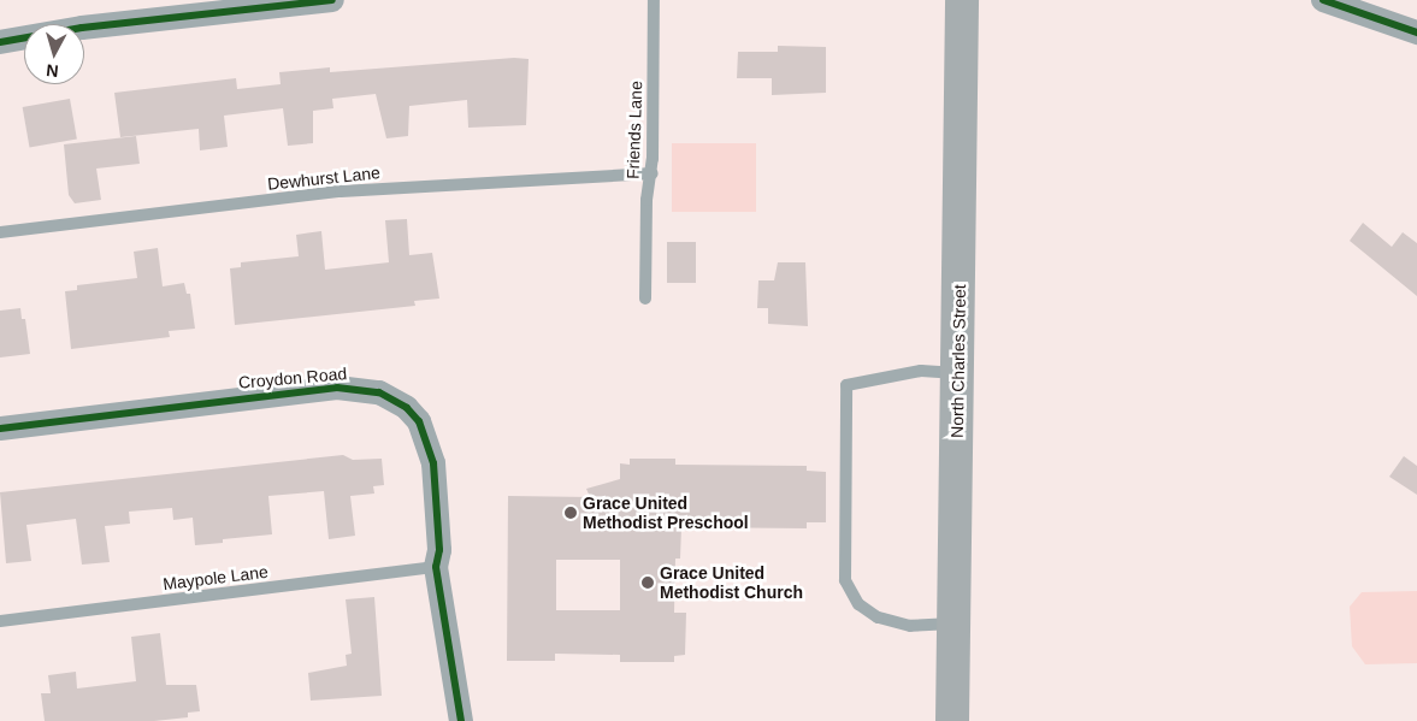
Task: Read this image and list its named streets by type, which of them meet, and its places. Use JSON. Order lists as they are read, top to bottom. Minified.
{"streets":{"main road":["North Charles Street"],"street":["Croydon Road"],"lane":["Friends Lane","Dewhurst Lane","Maypole Lane"]},"crossings":[["Friends Lane","Dewhurst Lane"],["Croydon Road","Maypole Lane"]],"places":["Grace United Methodist Preschool","Grace United Methodist Church"],"north":"bottom"}
